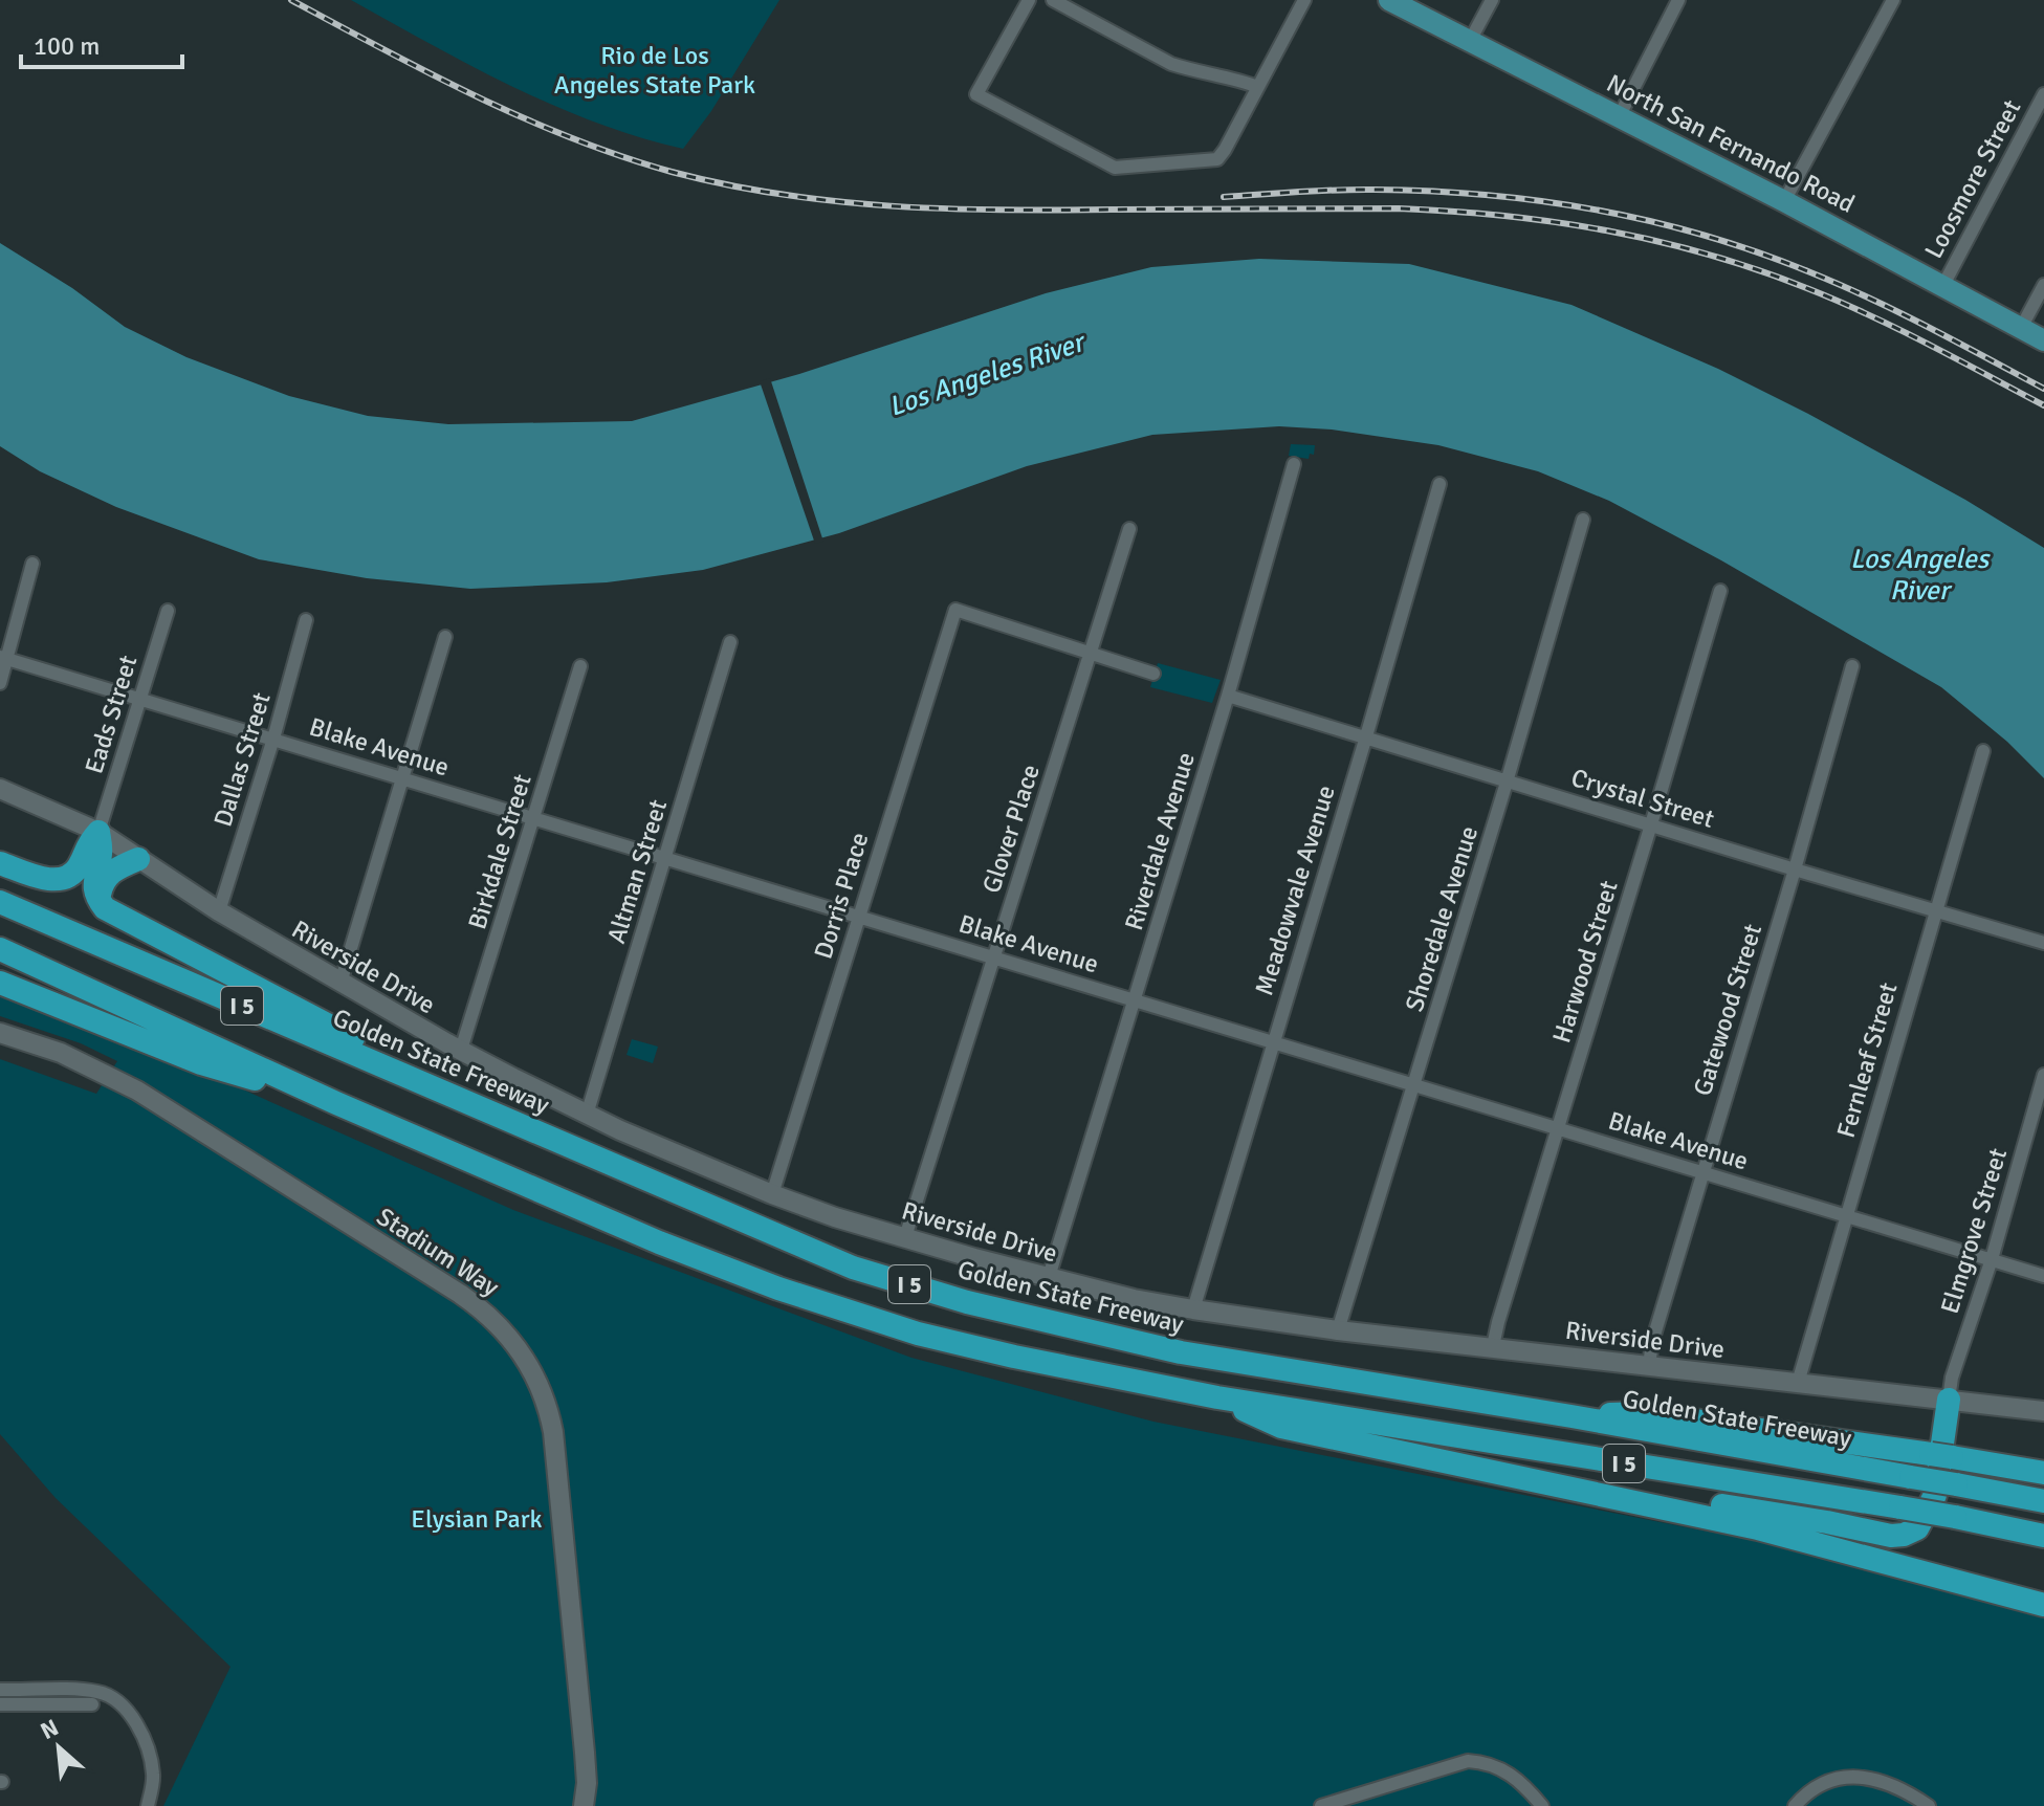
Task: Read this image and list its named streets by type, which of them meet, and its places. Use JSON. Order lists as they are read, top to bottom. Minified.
{"streets":{"highway":["I 5","Golden State Freeway"],"main road":["North San Fernando Road","Riverside Drive","Stadium Way"],"street":["Loosmore Street","Eads Street","Blake Avenue","Dallas Street","Crystal Street","Glover Place","Riverdale Avenue","Birkdale Street","Altman Street","Meadowvale Avenue","Dorris Place","Shoredale Avenue","Harwood Street","Gatewood Street","Fernleaf Street","Elmgrove Street"]},"crossings":[["North San Fernando Road","Loosmore Street"],["Eads Street","Blake Avenue"],["Eads Street","Riverside Drive"],["Blake Avenue","Dallas Street"],["Blake Avenue","Glover Place"],["Blake Avenue","Riverdale Avenue"],["Blake Avenue","Birkdale Street"],["Blake Avenue","Altman Street"],["Blake Avenue","Meadowvale Avenue"],["Blake Avenue","Dorris Place"],["Blake Avenue","Shoredale Avenue"],["Blake Avenue","Harwood Street"],["Blake Avenue","Gatewood Street"],["Blake Avenue","Fernleaf Street"],["Blake Avenue","Elmgrove Street"],["Dallas Street","Riverside Drive"],["Crystal Street","Riverdale Avenue"],["Crystal Street","Meadowvale Avenue"],["Crystal Street","Shoredale Avenue"],["Crystal Street","Harwood Street"],["Crystal Street","Gatewood Street"],["Crystal Street","Fernleaf Street"],["Glover Place","Dorris Place"],["Glover Place","Riverside Drive"],["Riverdale Avenue","Riverside Drive"],["Birkdale Street","Riverside Drive"],["Altman Street","Riverside Drive"],["Meadowvale Avenue","Riverside Drive"],["Dorris Place","Riverside Drive"],["Shoredale Avenue","Riverside Drive"],["Harwood Street","Riverside Drive"],["Riverside Drive","Gatewood Street"],["Riverside Drive","Fernleaf Street"],["Riverside Drive","Elmgrove Street"]],"water":["Los Angeles River"],"parks":["Rio de Los Angeles State Park","Elysian Park"],"scale_bar":"100 m","north":"top left"}
